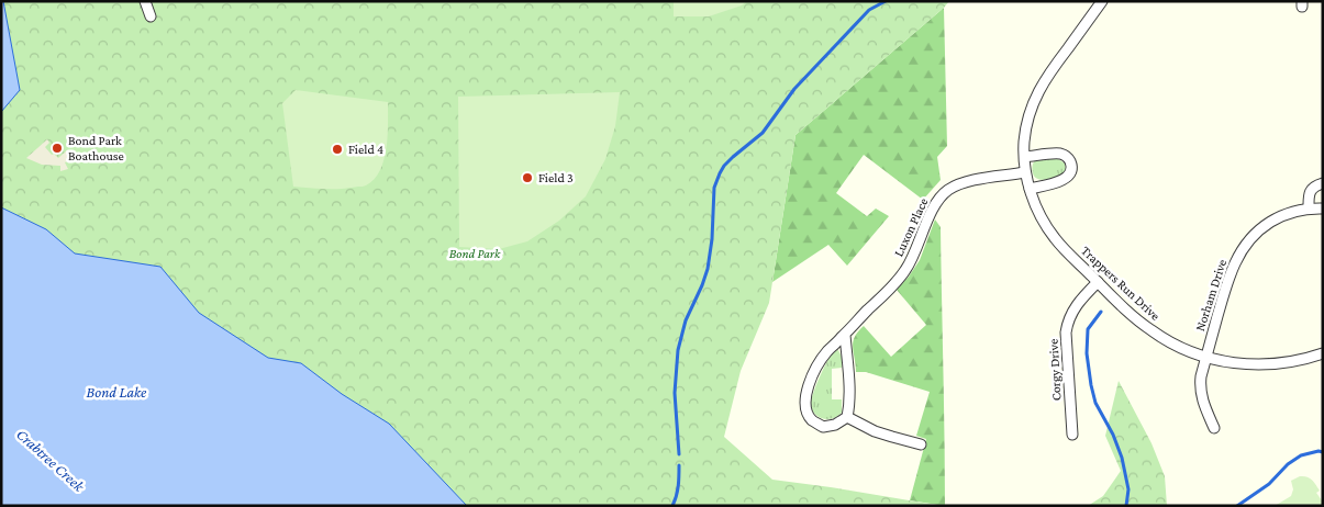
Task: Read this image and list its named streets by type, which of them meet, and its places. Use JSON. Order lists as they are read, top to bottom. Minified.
{"streets":{"street":["Luxon Place","Trappers Run Drive","Norham Drive","Corgy Drive"]},"crossings":[["Luxon Place","Trappers Run Drive"],["Trappers Run Drive","Norham Drive"],["Trappers Run Drive","Corgy Drive"]],"water":["Bond Lake","Crabtree Creek"],"parks":["Bond Park"],"places":["Bond Park Boathouse","Field 4","Field 3"]}
